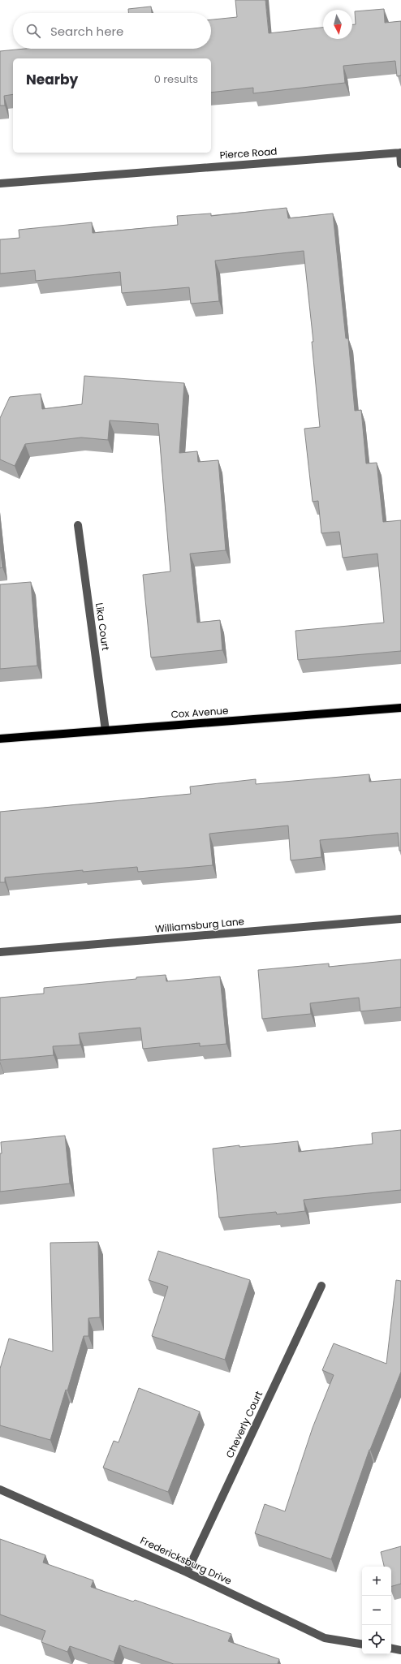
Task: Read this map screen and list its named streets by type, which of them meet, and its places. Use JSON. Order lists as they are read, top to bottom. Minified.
{"streets":{"main road":["Cox Avenue"],"street":["Pierce Road","Lika Court","Williamsburg Lane","Cheverly Court","Fredericksburg Drive"]},"crossings":[["Lika Court","Cox Avenue"],["Cheverly Court","Fredericksburg Drive"]],"north":"bottom","page":{"search":"Search here","heading":["Nearby","0 results"],"map_buttons":["+","−"]}}
